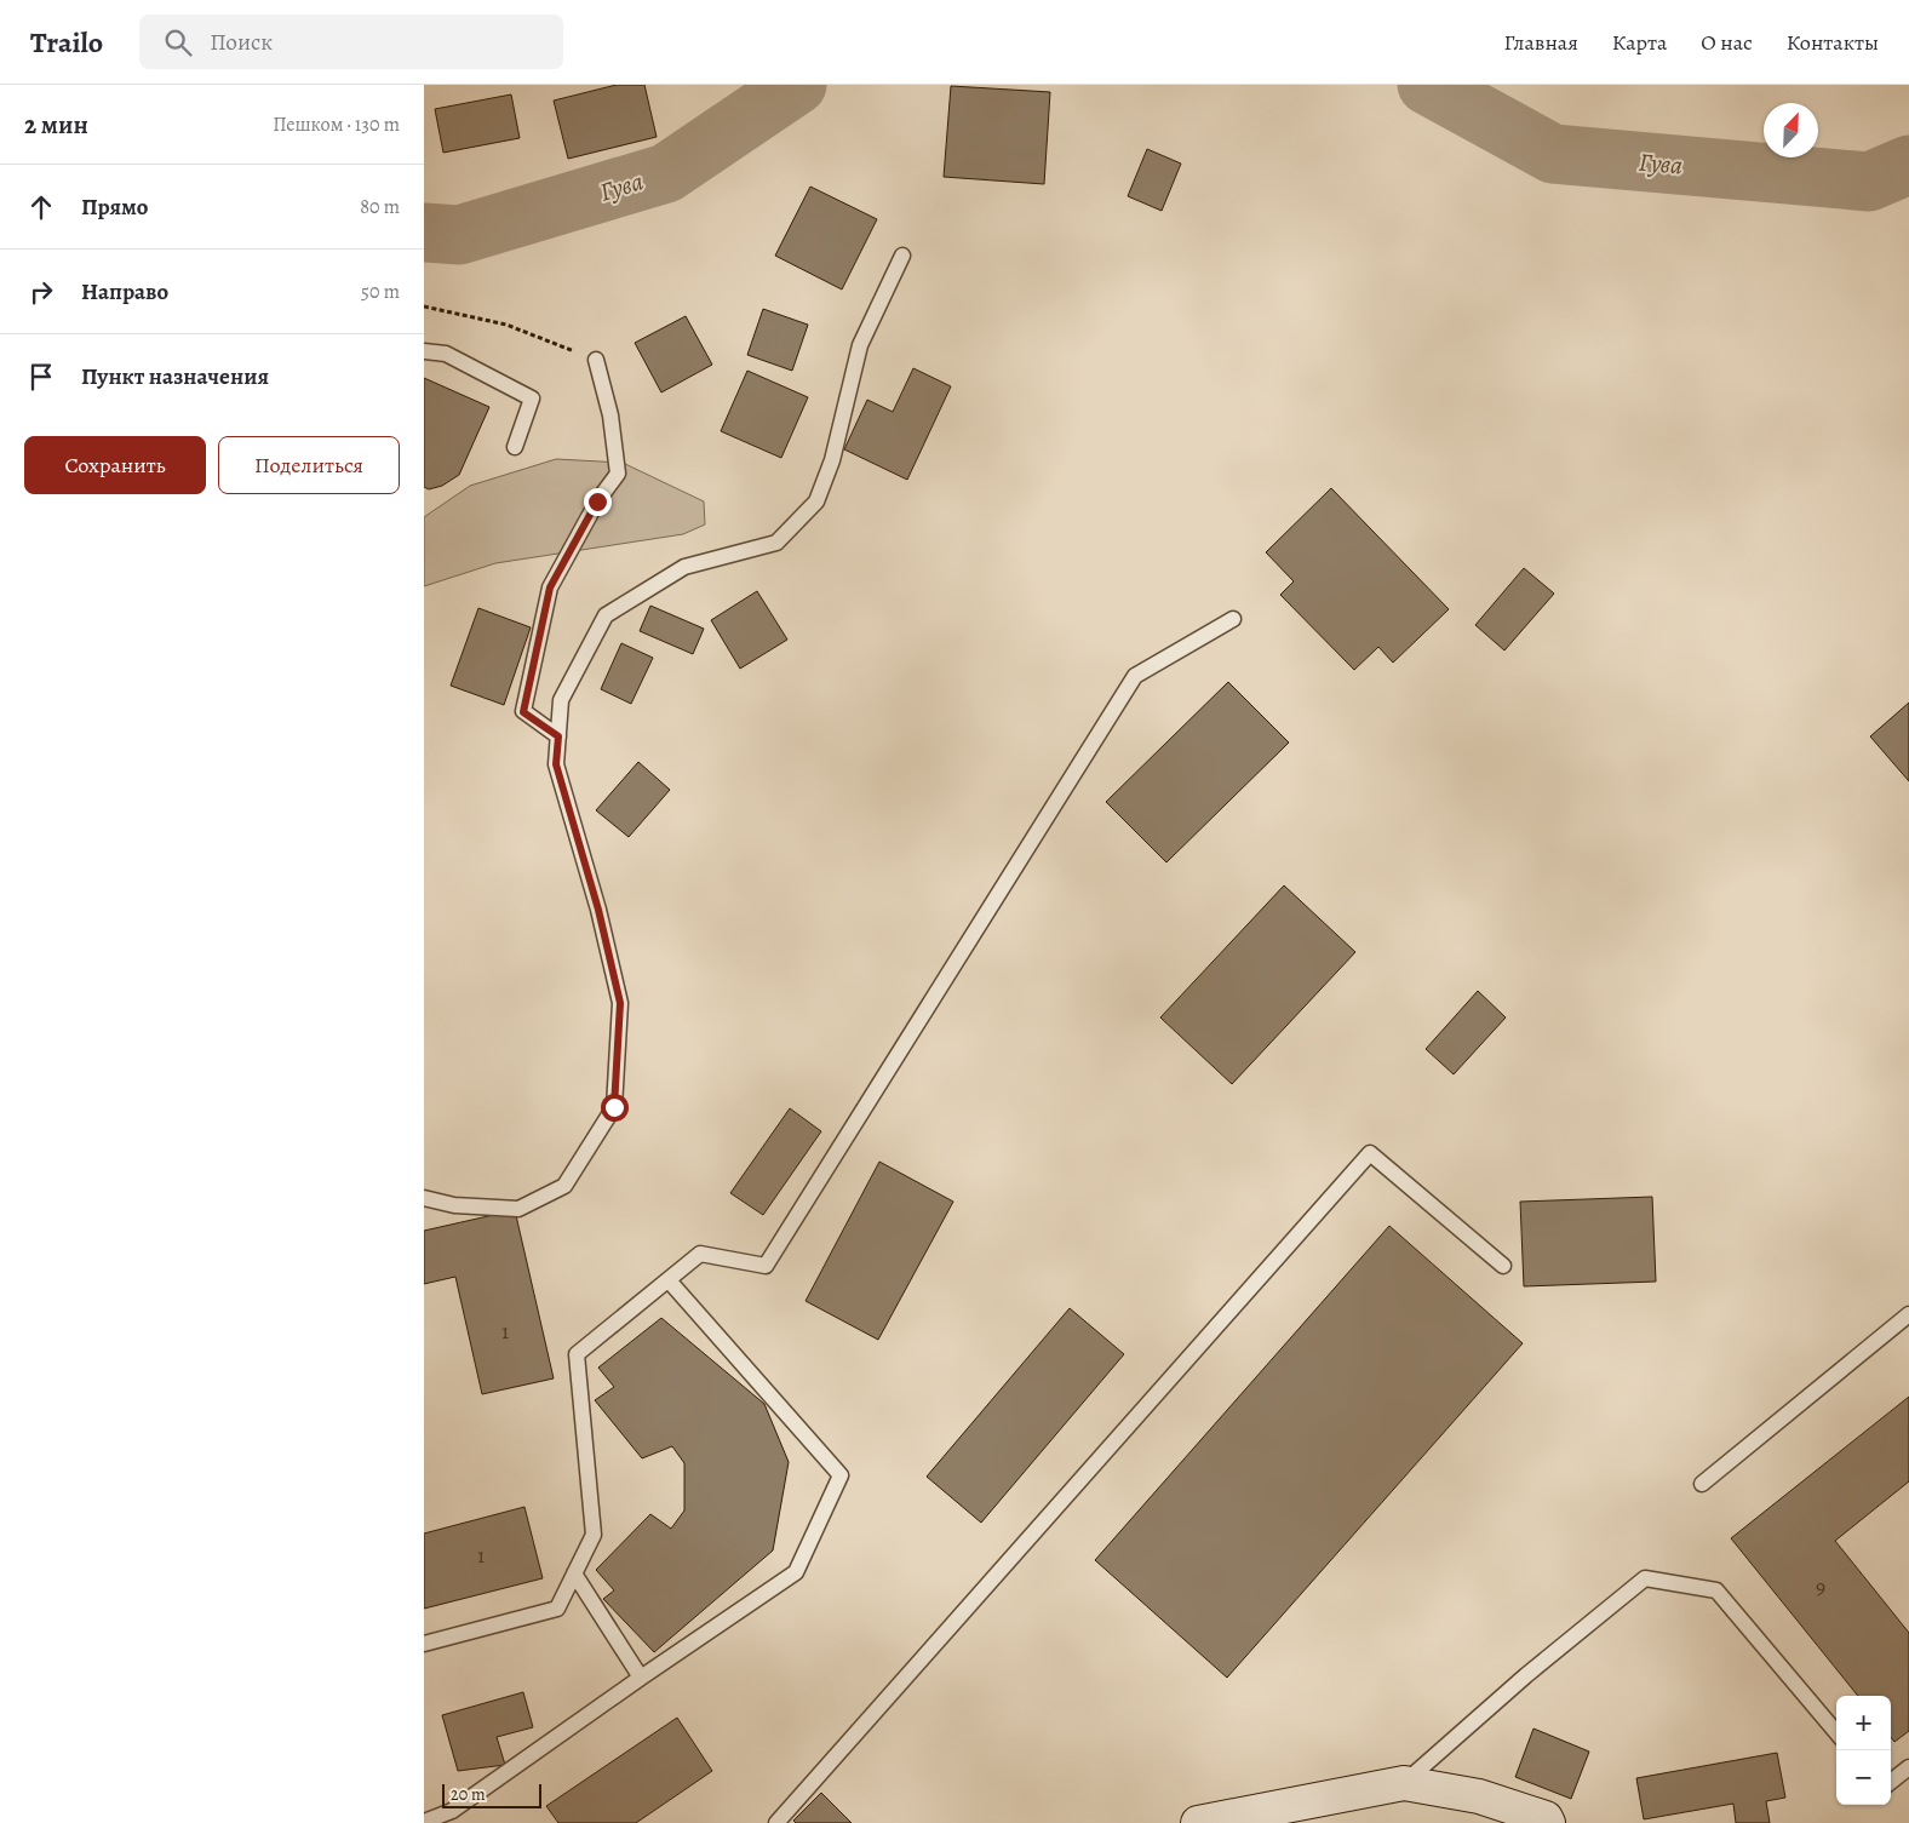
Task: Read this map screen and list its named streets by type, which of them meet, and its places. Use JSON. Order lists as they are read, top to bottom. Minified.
{"water":["Гува"],"house_numbers":["1","1","9"],"scale_bar":"20 m","north":"top right","page":{"header":"Trailo","search":"Поиск","nav":["Главная","Карта","О нас","Контакты"],"heading":["2 мин","Пешком · 130 m"],"list":[["Прямо","80 m"],["Направо","50 m"],"Пункт назначения"],"buttons":["Сохранить","Поделиться"],"map_buttons":["+","−"],"scale":"20 m"}}
